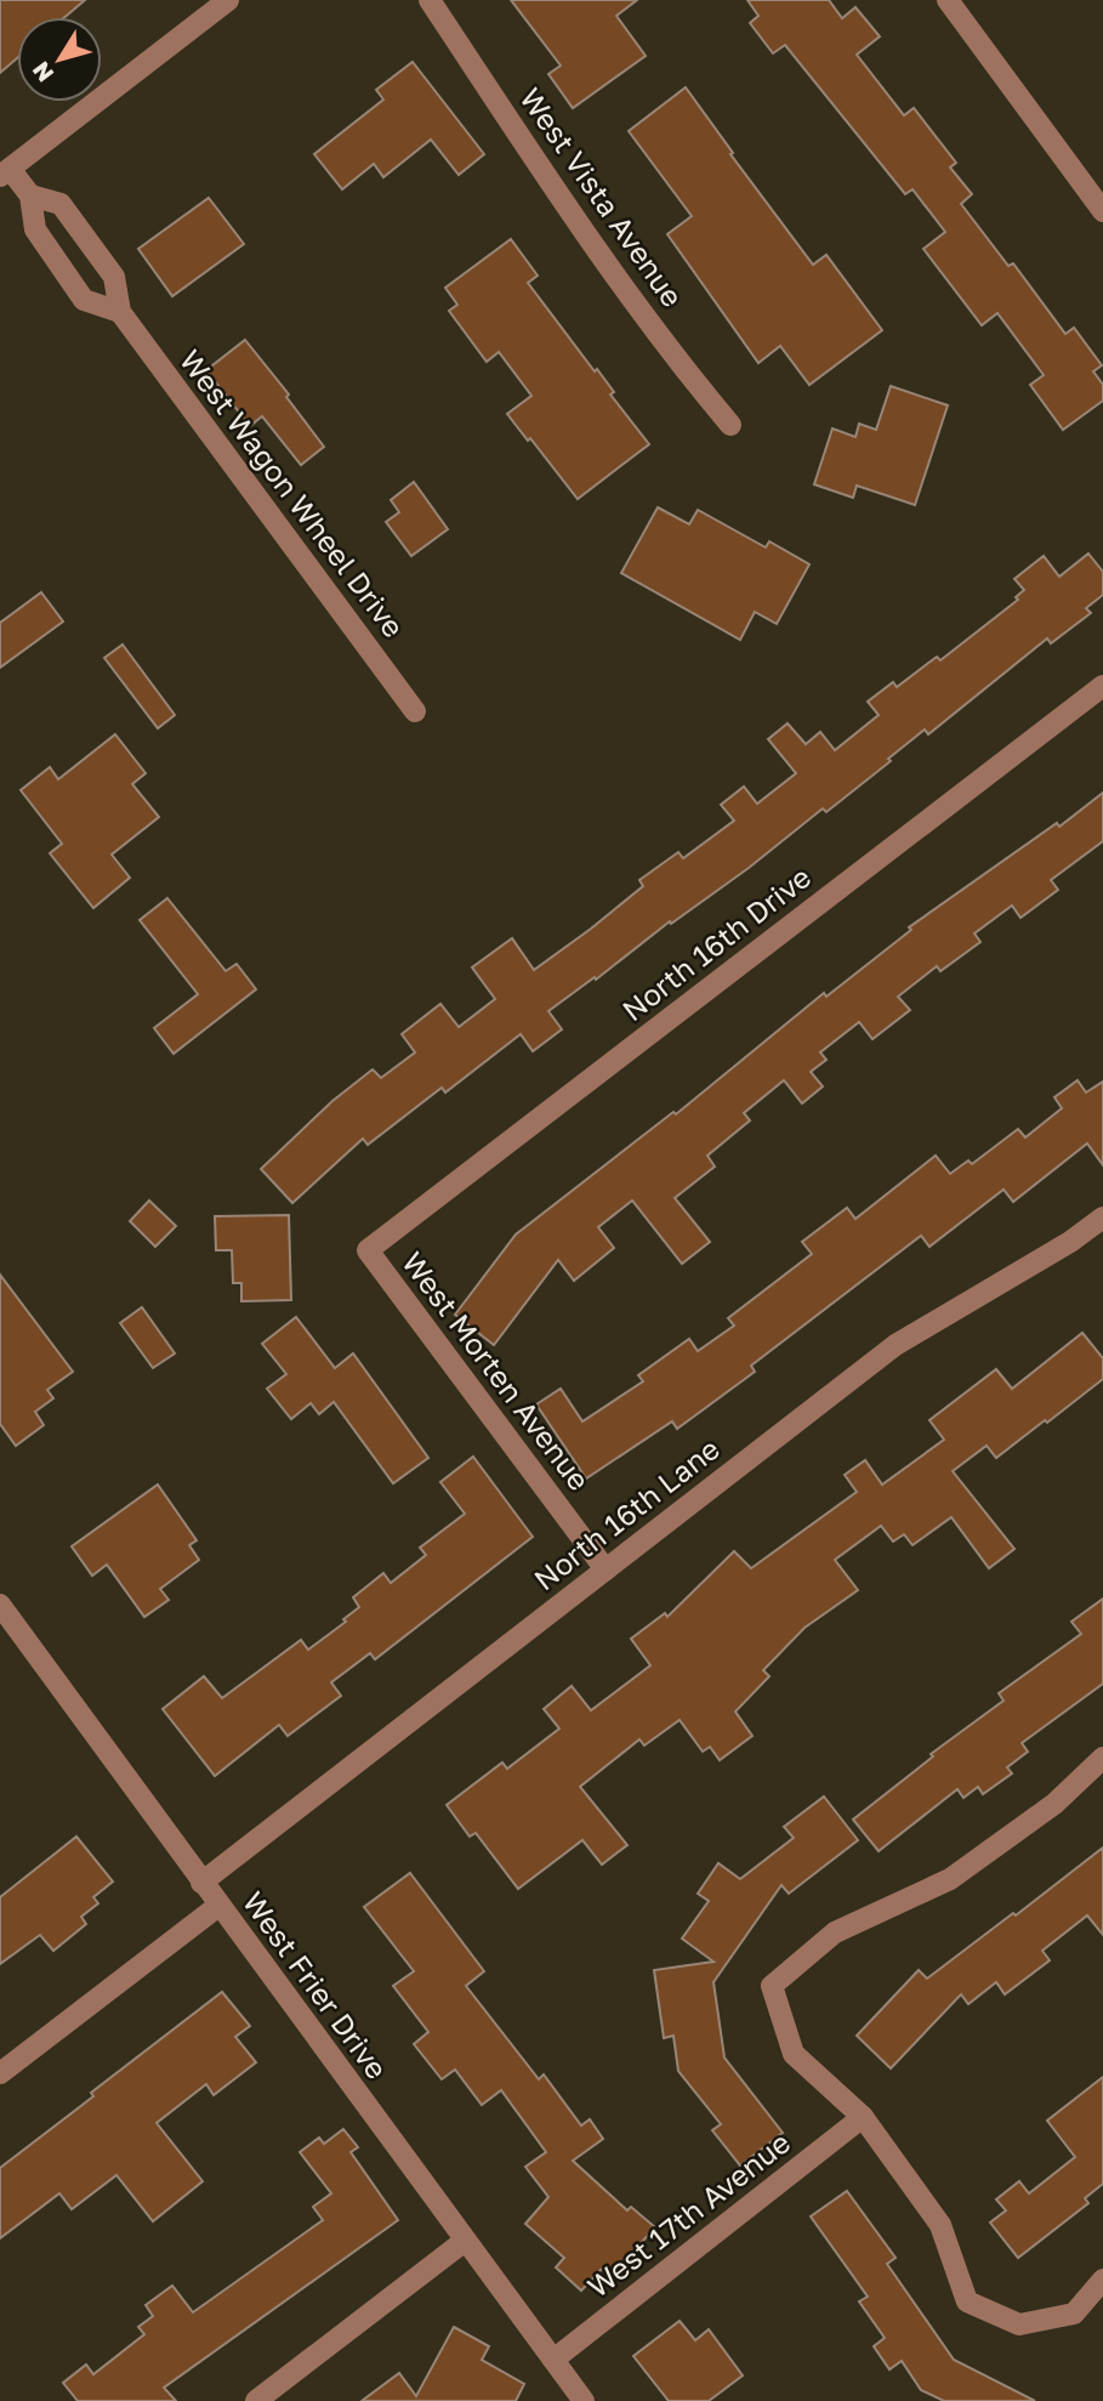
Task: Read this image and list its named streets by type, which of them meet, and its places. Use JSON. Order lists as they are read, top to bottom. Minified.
{"streets":{"street":["West Vista Avenue","West Wagon Wheel Drive","North 16th Drive","West Morten Avenue","North 16th Lane","West Frier Drive","West 17th Avenue"]},"crossings":[["North 16th Drive","West Morten Avenue"],["West Morten Avenue","North 16th Lane"],["North 16th Lane","West Frier Drive"],["West Frier Drive","West 17th Avenue"]],"north":"bottom left"}
